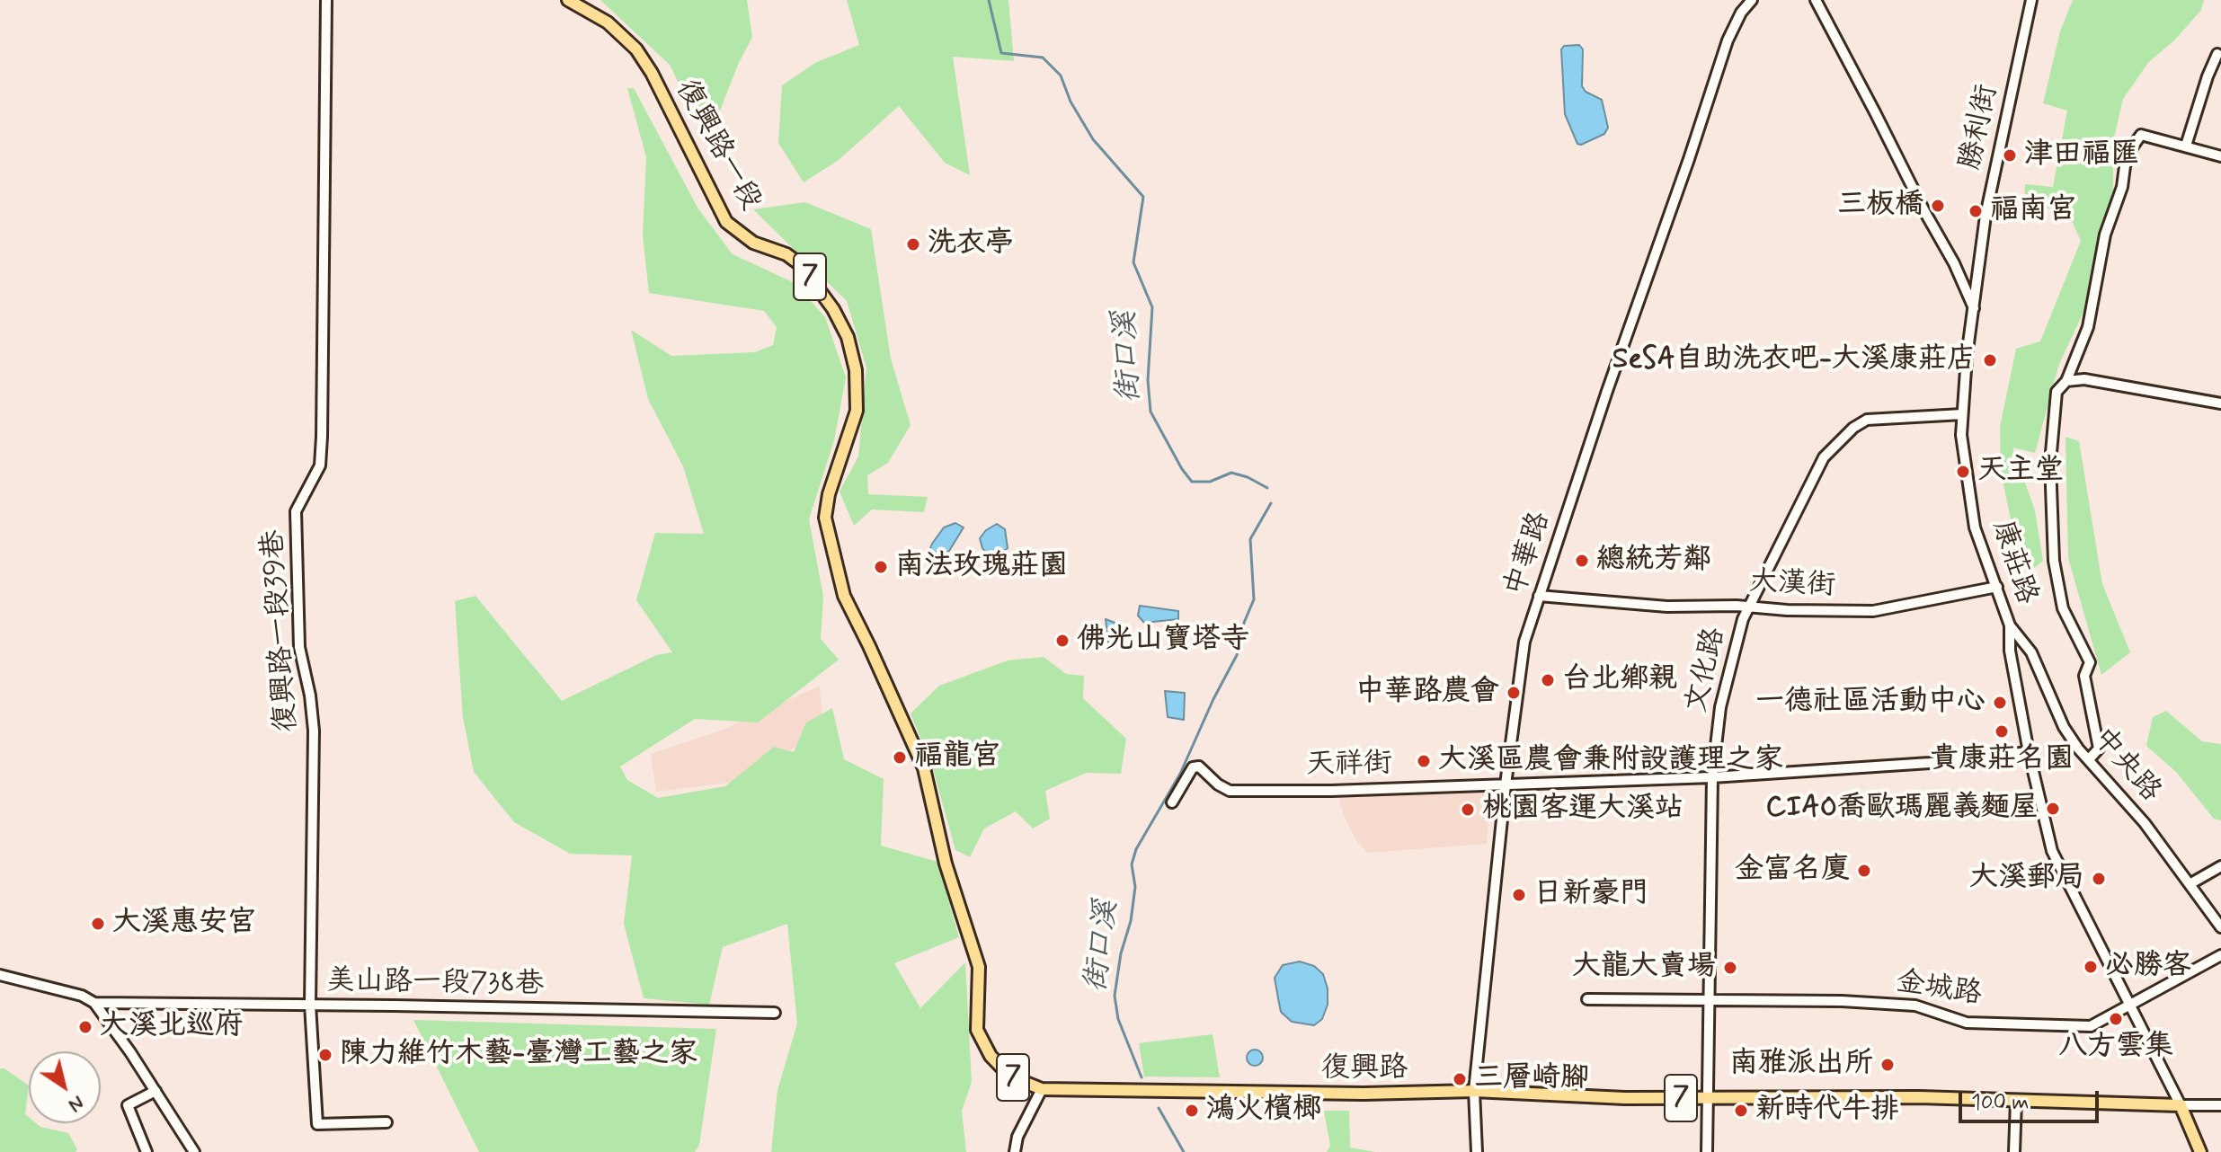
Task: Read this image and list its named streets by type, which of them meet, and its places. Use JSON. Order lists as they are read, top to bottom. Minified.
{"streets":{"main road":["復興路一段","7","復興路"],"street":["勝利街","中華路","康莊路","大漢街","復興路一段39巷","文化路","天祥街","中央路","美山路一段738巷","金城路"]},"crossings":[["勝利街","康莊路"],["復興路一段","復興路"],["中華路","大漢街"],["中華路","天祥街"],["中華路","復興路"],["康莊路","大漢街"],["康莊路","文化路"],["康莊路","天祥街"],["康莊路","中央路"],["康莊路","金城路"],["康莊路","復興路"],["大漢街","文化路"],["復興路一段39巷","美山路一段738巷"],["文化路","天祥街"],["文化路","金城路"],["文化路","復興路"]],"water":["街口溪"],"places":["津田福匯","三板橋","福南宮","洗衣亭","SeSA自助洗衣吧-大溪康莊店","天主堂","總統芳鄰","南法玫瑰莊園","佛光山寶塔寺","台北鄉親","中華路農會","一德社區活動中心","貴康莊名園","福龍宮","大溪區農會兼附設護理之家","CIAO喬歐瑪麗義麵屋","桃園客運大溪站","金富名廈","大溪郵局","日新豪門","大溪惠安宮","必勝客","大龍大賣場","八方雲集","大溪北巡府","陳力維竹木藝-臺灣工藝之家","南雅派出所","三層崎腳","鴻火檳榔","新時代牛排"],"scale_bar":"100 m","north":"bottom right"}
